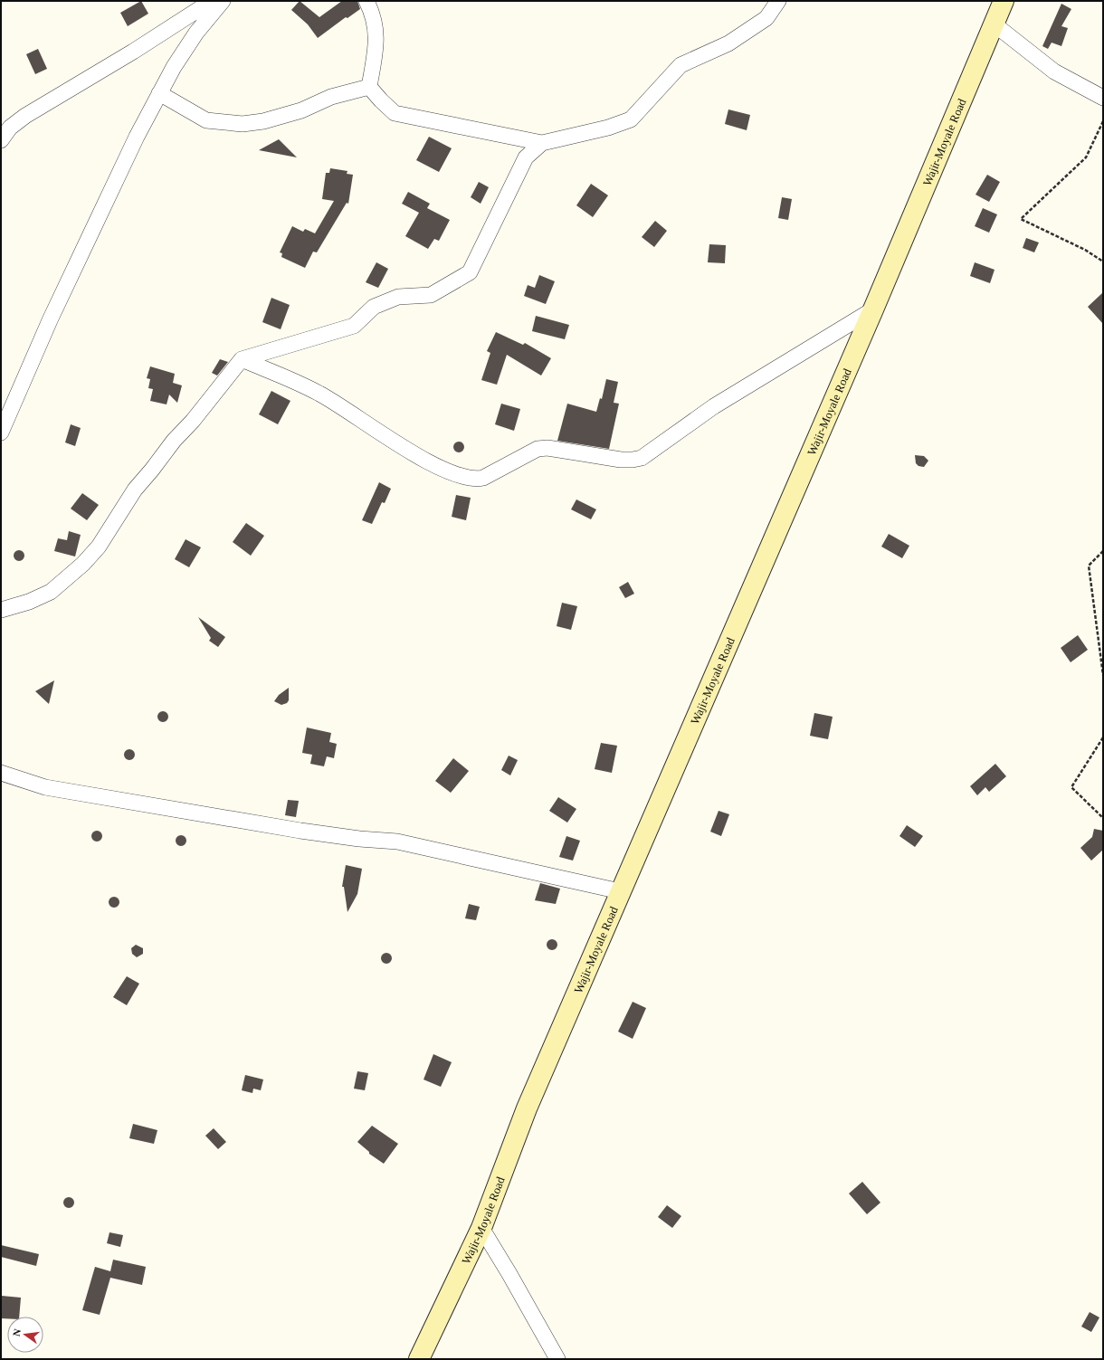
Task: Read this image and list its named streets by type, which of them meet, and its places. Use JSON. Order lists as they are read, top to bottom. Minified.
{"streets":{"main road":["Wajir-Moyale Road"]},"north":"left"}
